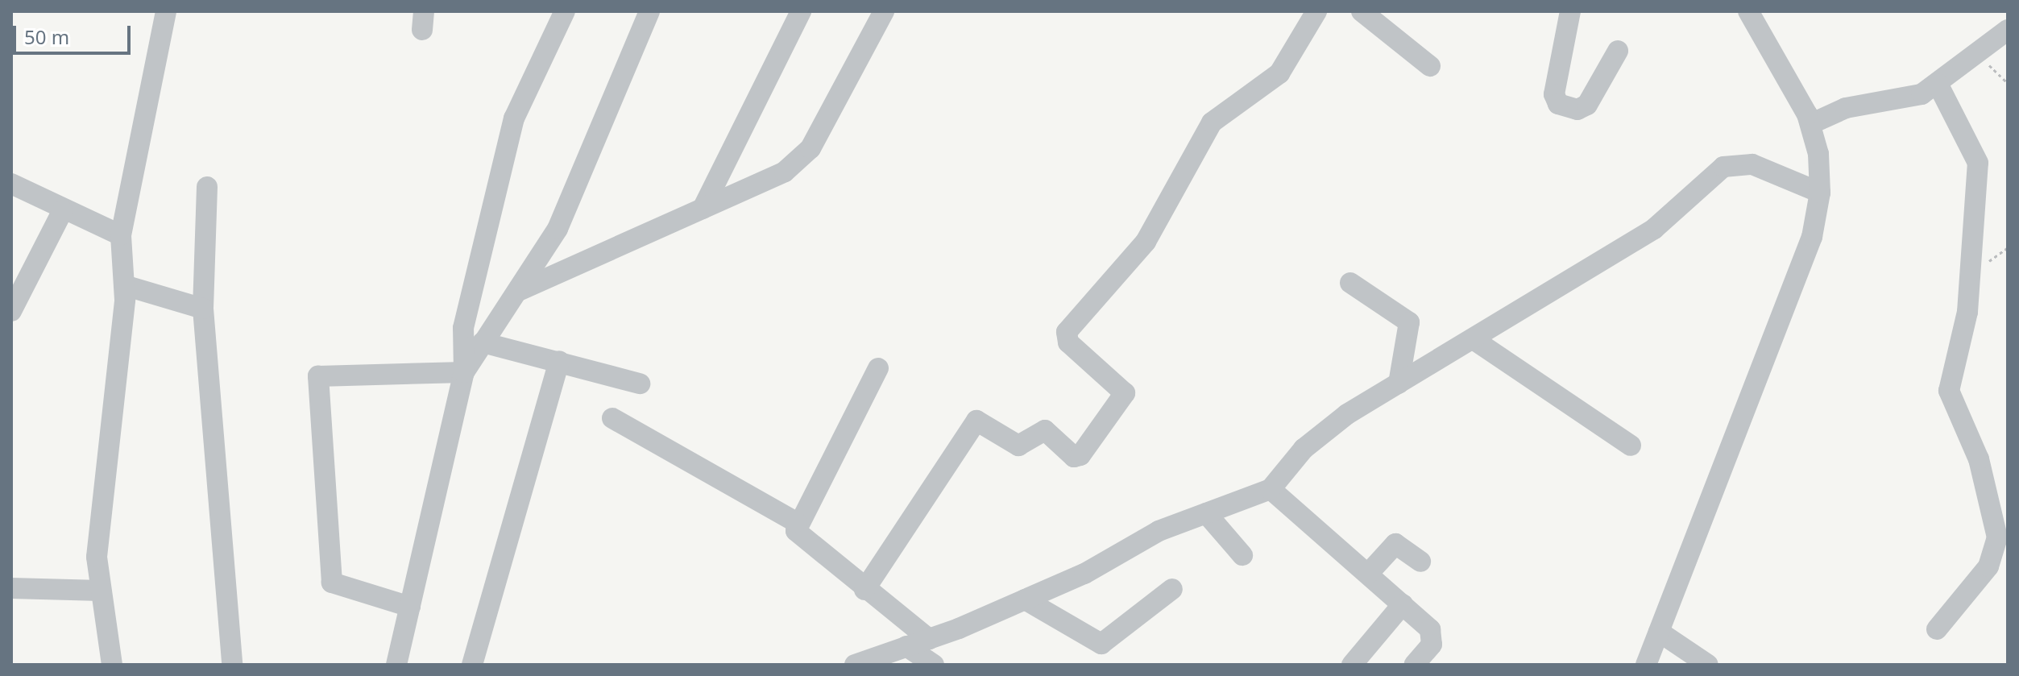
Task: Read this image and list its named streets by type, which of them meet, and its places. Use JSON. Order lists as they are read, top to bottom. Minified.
{"scale_bar":"50 m"}
